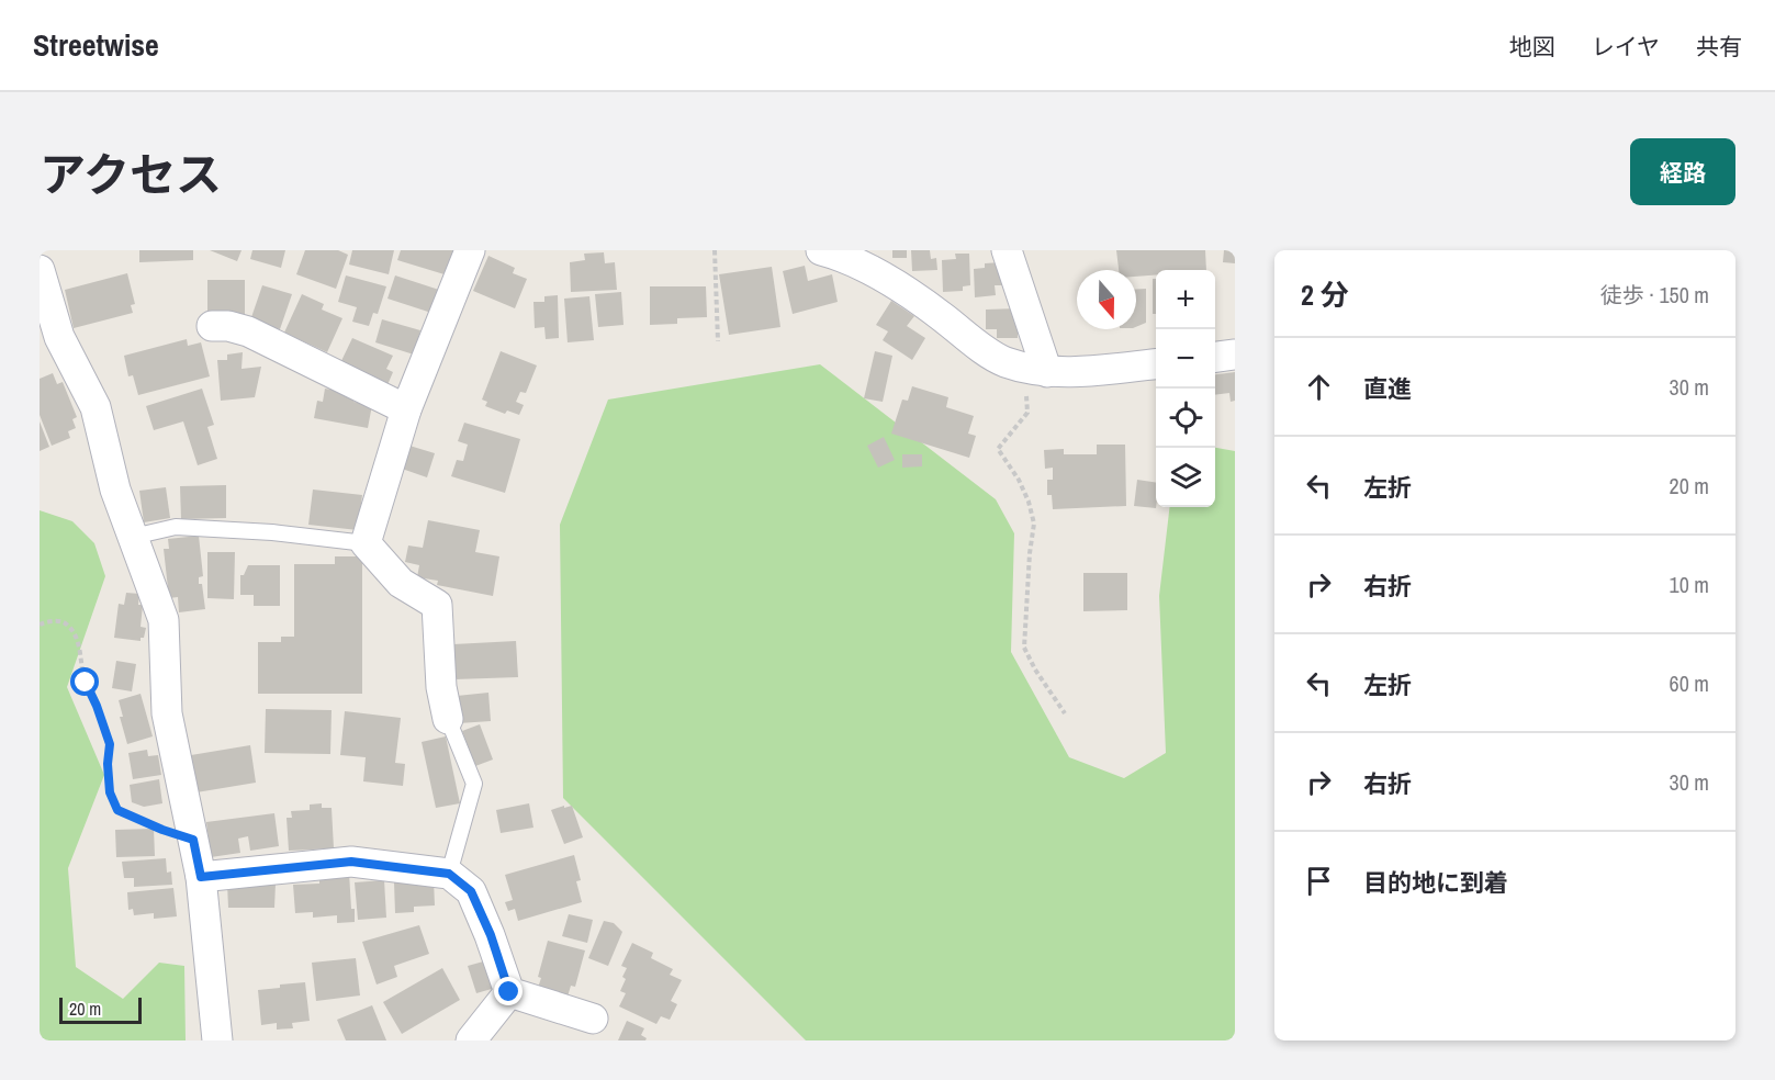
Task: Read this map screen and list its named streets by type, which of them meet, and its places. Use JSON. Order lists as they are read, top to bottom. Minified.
{"scale_bar":"20 m","north":"bottom","page":{"header":"Streetwise","nav":["地図","レイヤ","共有"],"title":"アクセス","buttons":"経路","heading":["2 分","徒歩 · 150 m"],"map_buttons":["+","−"],"list":[["直進","30 m"],["左折","20 m"],["右折","10 m"],["左折","60 m"],["右折","30 m"],"目的地に到着"],"scale":"20 m"}}
